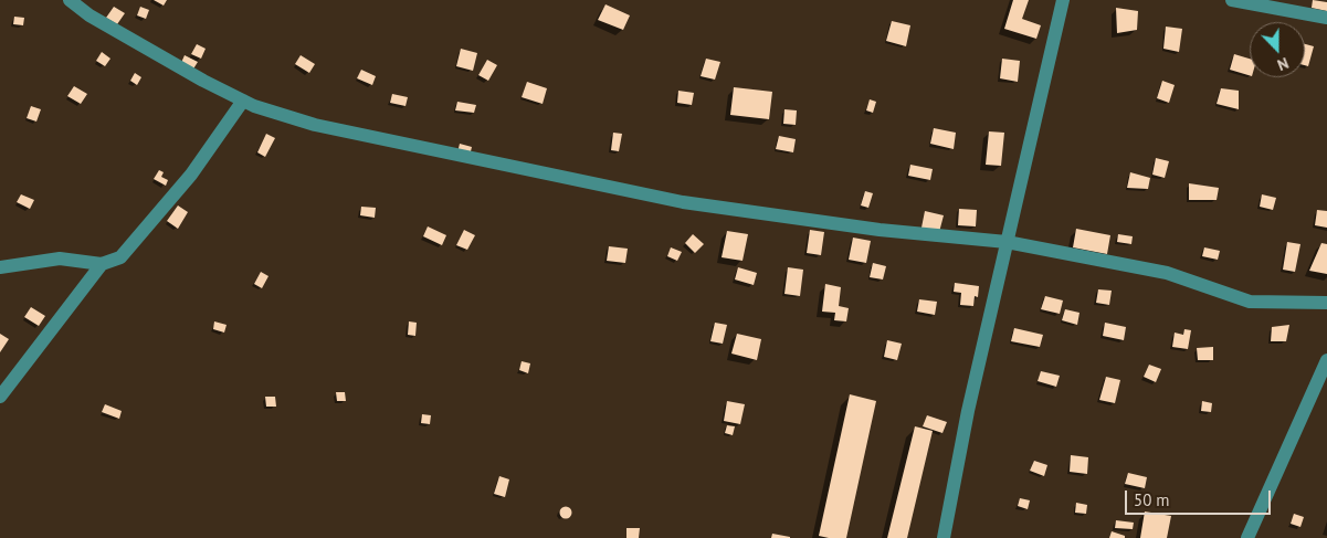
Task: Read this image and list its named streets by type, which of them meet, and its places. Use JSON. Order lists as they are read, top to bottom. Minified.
{"scale_bar":"50 m","north":"bottom"}
